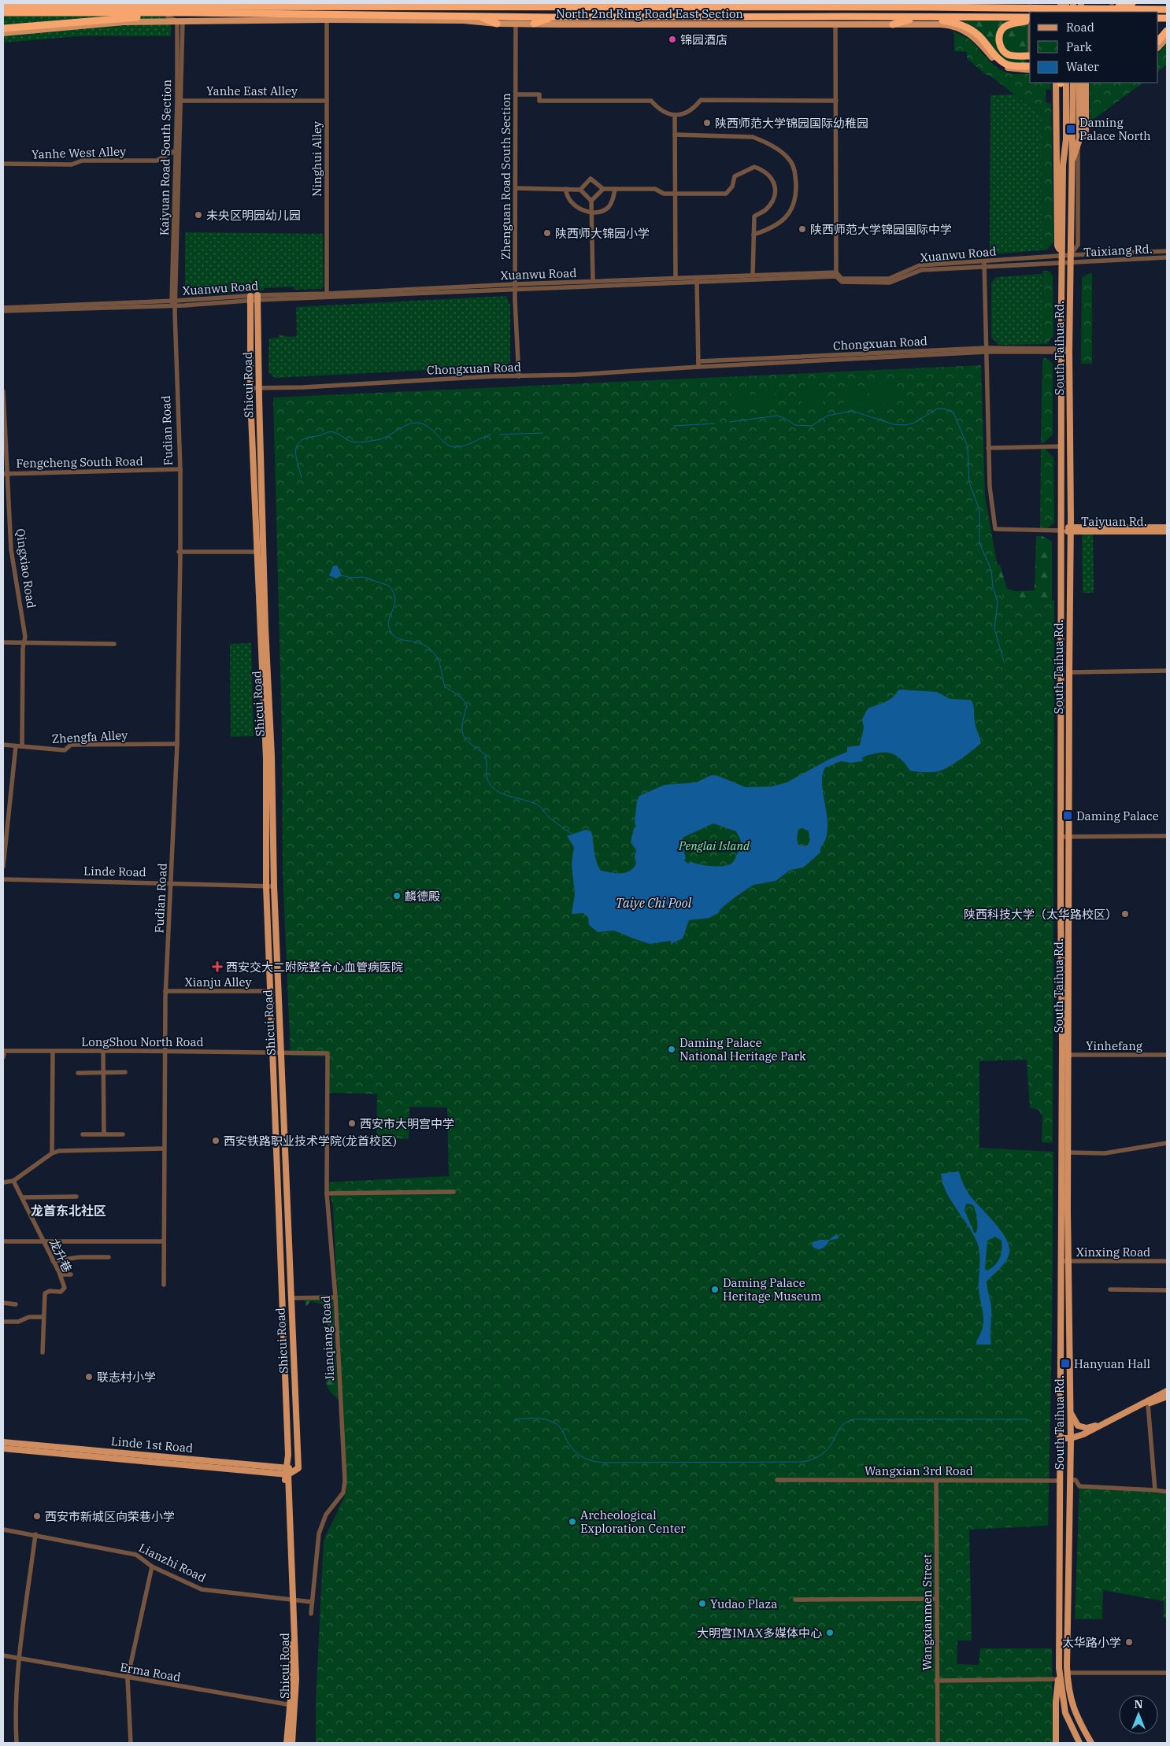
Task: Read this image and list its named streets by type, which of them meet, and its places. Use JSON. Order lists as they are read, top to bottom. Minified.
{"streets":{"main road":["North 2nd Ring Road East Section","South Taihua Rd.","Shicui Road","Taiyuan Rd.","Linde 1st Road"],"street":["Yanhe East Alley","Yanhe West Alley","Kaiyuan Road South Section","Ninghui Alley","Zhenguan Road South Section","Taixiang Rd.","Xuanwu Road","Chongxuan Road","Fudian Road","Fengcheng South Road","Qingxiao Road","Zhengfa Alley","Linde Road","Xianju Alley","LongShou North Road","Yinhefang","Xinxing Road","龙升巷","Jianqiang Road","Wangxian 3rd Road","Lianzhi Road","Wangxianmen Street","Erma Road"]},"crossings":[["North 2nd Ring Road East Section","Kaiyuan Road South Section"],["North 2nd Ring Road East Section","Ninghui Alley"],["North 2nd Ring Road East Section","Zhenguan Road South Section"],["Yanhe East Alley","Kaiyuan Road South Section"],["Yanhe East Alley","Ninghui Alley"],["Yanhe West Alley","Kaiyuan Road South Section"],["Kaiyuan Road South Section","Xuanwu Road"],["Kaiyuan Road South Section","Fudian Road"],["Ninghui Alley","Xuanwu Road"],["Zhenguan Road South Section","Xuanwu Road"],["Zhenguan Road South Section","Chongxuan Road"],["Taixiang Rd.","Xuanwu Road"],["Taixiang Rd.","South Taihua Rd."],["Xuanwu Road","South Taihua Rd."],["Xuanwu Road","Shicui Road"],["Xuanwu Road","Fudian Road"],["Chongxuan Road","South Taihua Rd."],["Chongxuan Road","Shicui Road"],["South Taihua Rd.","Taiyuan Rd."],["South Taihua Rd.","Yinhefang"],["South Taihua Rd.","Xinxing Road"],["South Taihua Rd.","Wangxian 3rd Road"],["Shicui Road","Linde Road"],["Shicui Road","Xianju Alley"],["Shicui Road","LongShou North Road"],["Shicui Road","Linde 1st Road"],["Shicui Road","Lianzhi Road"],["Shicui Road","Erma Road"],["Fudian Road","Fengcheng South Road"],["Fudian Road","Zhengfa Alley"],["Fudian Road","Linde Road"],["Fudian Road","Xianju Alley"],["Fudian Road","LongShou North Road"],["Fengcheng South Road","Qingxiao Road"],["Qingxiao Road","Zhengfa Alley"],["LongShou North Road","Jianqiang Road"],["Jianqiang Road","Lianzhi Road"],["Wangxian 3rd Road","Wangxianmen Street"]],"districts":["龙首东北社区"],"water":["Taiye Chi Pool"],"parks":["Penglai Island"],"places":{"other":["锦园酒店","陕西师范大学锦园国际幼稚园","未央区明园幼儿园","陕西师范大学锦园国际中学","陕西师大锦园小学","麟德殿","陕西科技大学（太华路校区）","Daming Palace National Heritage Park","西安市大明宫中学","西安铁路职业技术学院(龙首校区)","Daming Palace Heritage Museum","联志村小学","西安市新城区向荣巷小学","Archeological Exploration Center","Yudao Plaza","大明宫IMAX多媒体中心","太华路小学"],"transit":["Daming Palace North","Daming Palace","Hanyuan Hall"],"health":["西安交大二附院整合心血管病医院"]},"legend":["Road","Park","Water"],"north":"top"}
